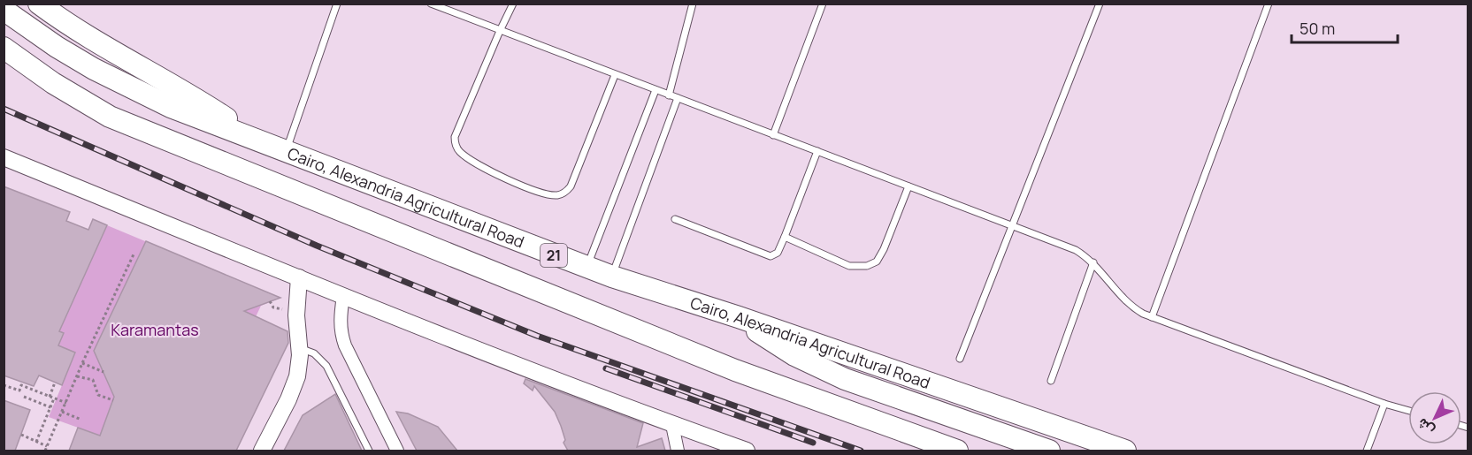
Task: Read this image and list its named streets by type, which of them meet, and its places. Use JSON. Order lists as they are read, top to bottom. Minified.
{"streets":{"highway":["Cairo, Alexandria Agricultural Road","21"]},"parks":["Karamantas"],"scale_bar":"50 m","north":"bottom left"}
